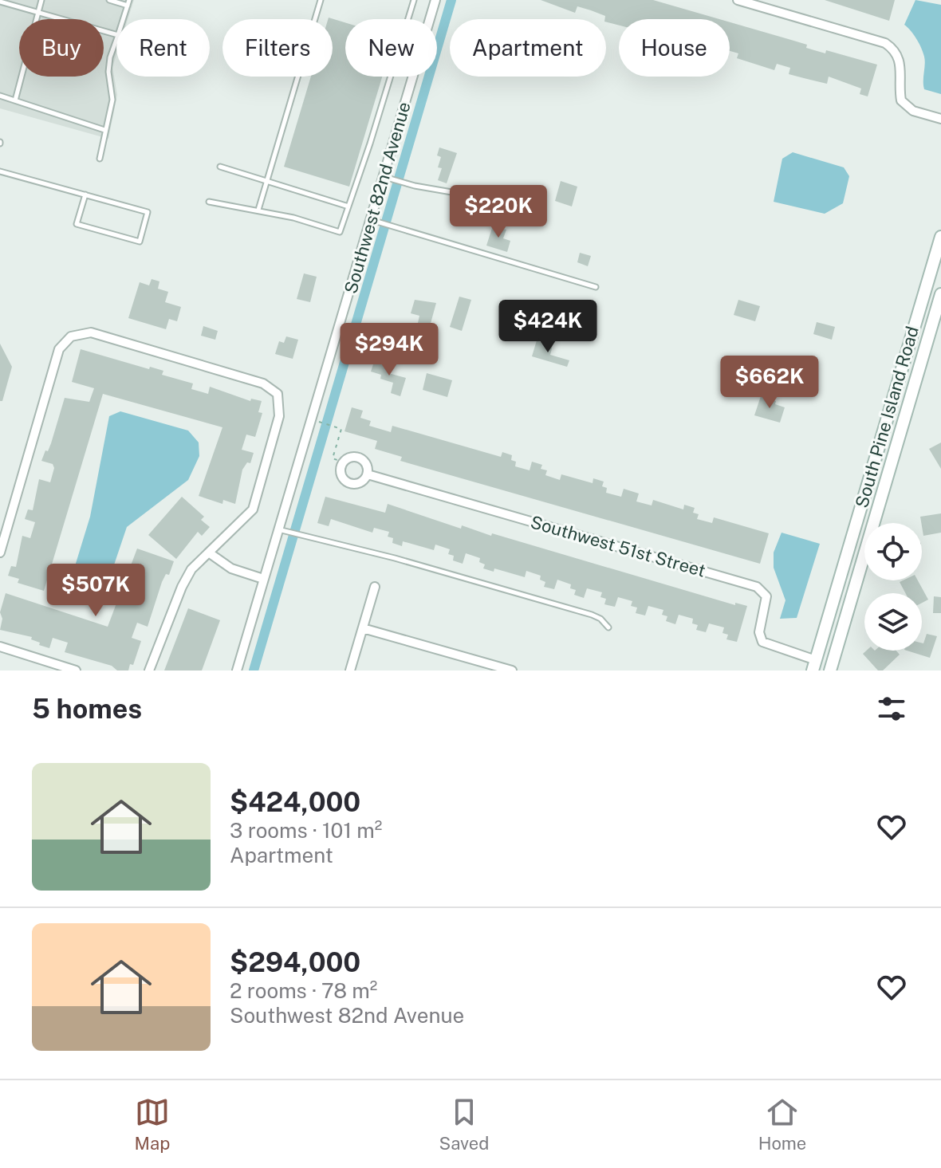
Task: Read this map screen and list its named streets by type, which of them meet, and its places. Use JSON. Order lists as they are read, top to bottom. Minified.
{"streets":{"main road":["South Pine Island Road"],"street":["Southwest 82nd Avenue","Southwest 51st Street"]},"crossings":[["South Pine Island Road","Southwest 51st Street"]],"page":{"chip":["Buy","Rent","Filters","New","Apartment","House"],"price":["$220K","$424K","$294K","$662K","$507K"],"heading":"5 homes","list":[{"name":"$424,000","note":"3 rooms · 101 m² · Apartment"},{"name":"$294,000","note":"2 rooms · 78 m² · Southwest 82nd Avenue"}],"tabs":["Map","Saved","Home"]}}
